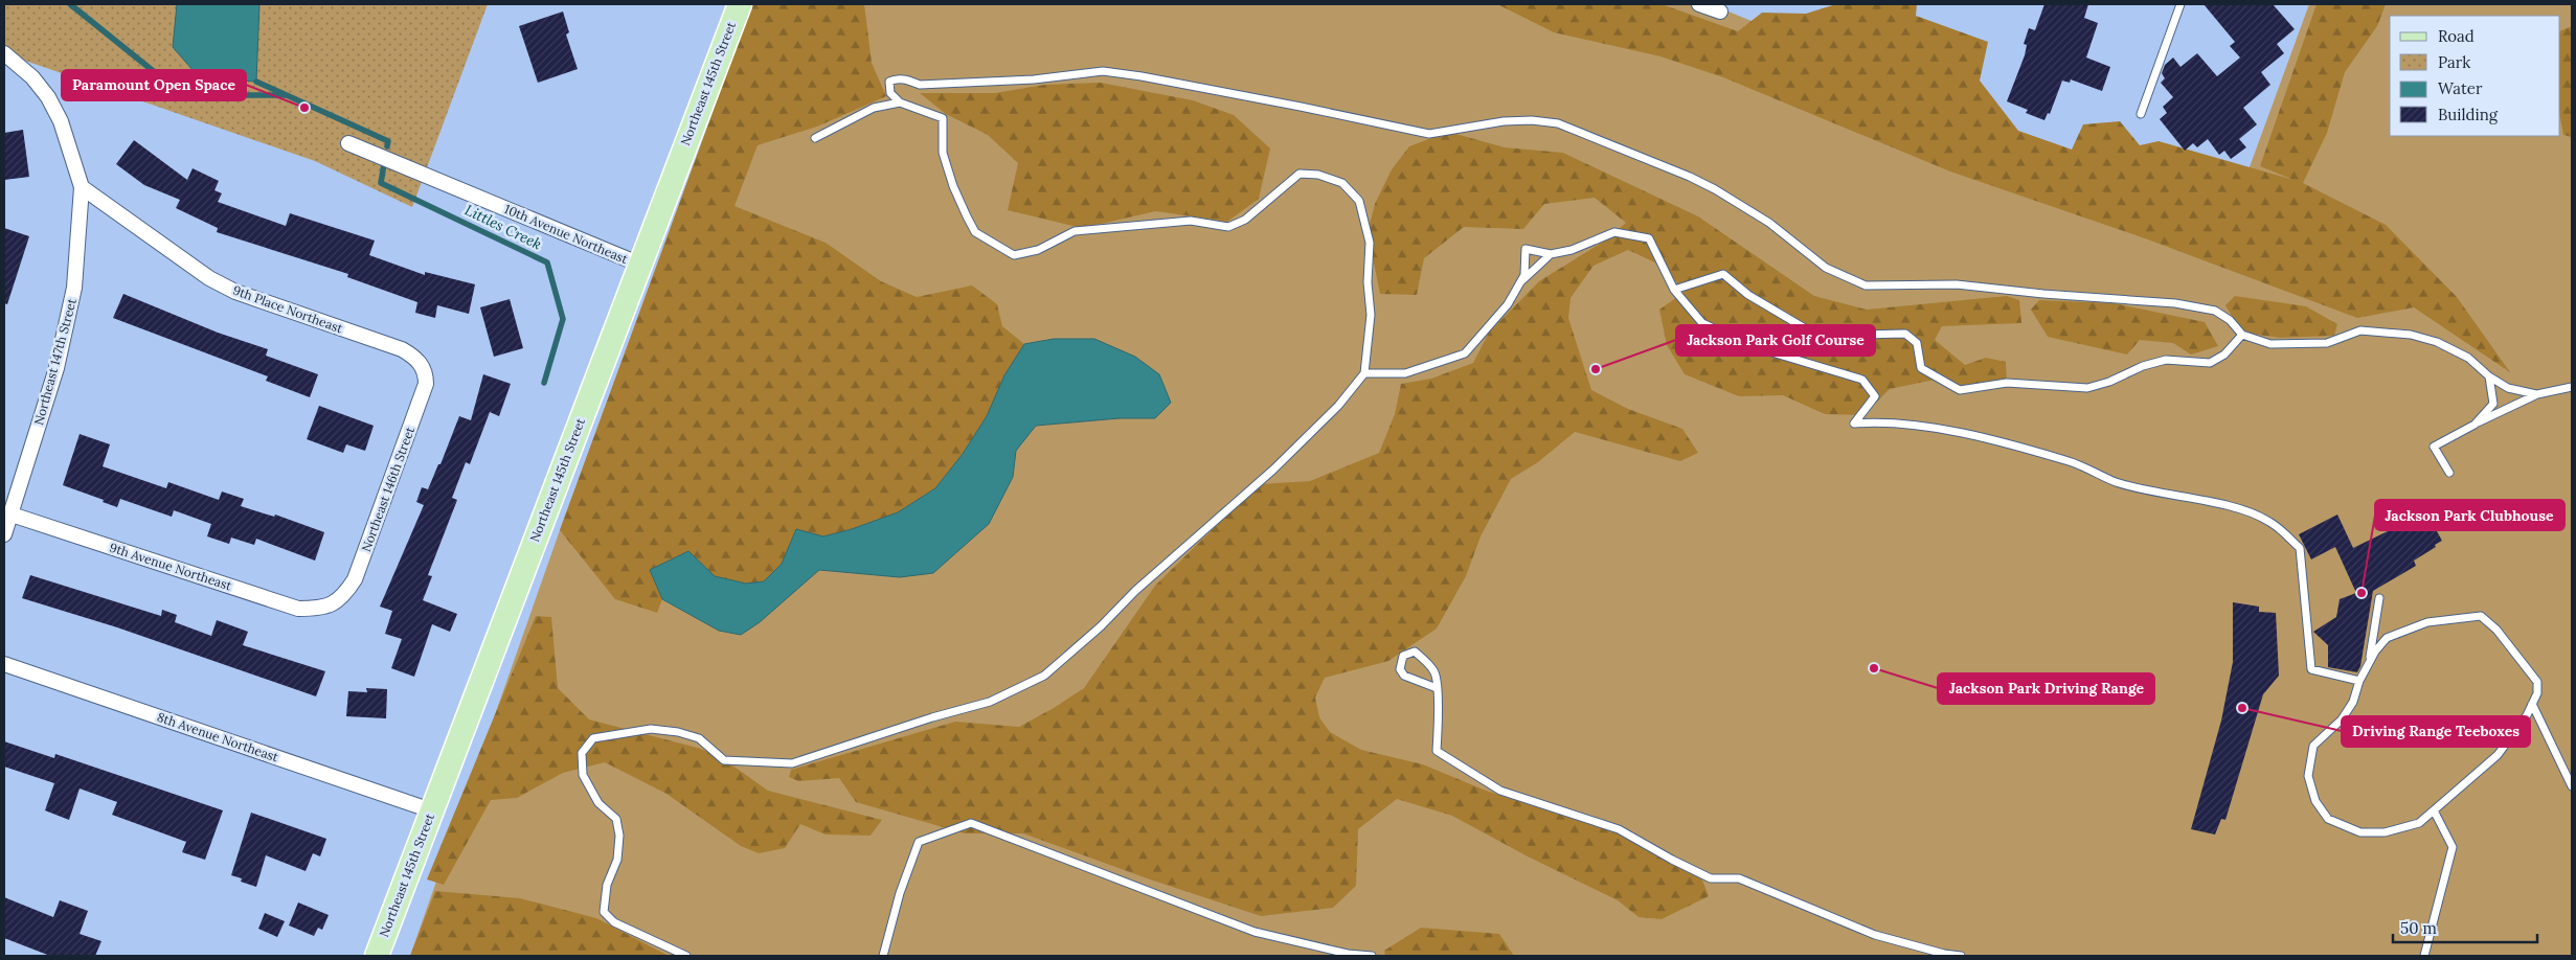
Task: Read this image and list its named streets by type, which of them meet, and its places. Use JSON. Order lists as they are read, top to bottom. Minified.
{"streets":{"main road":["Northeast 145th Street"],"street":["10th Avenue Northeast","9th Place Northeast","Northeast 147th Street","Northeast 146th Street","9th Avenue Northeast","8th Avenue Northeast"]},"crossings":[["Northeast 145th Street","10th Avenue Northeast"],["Northeast 145th Street","8th Avenue Northeast"],["9th Place Northeast","Northeast 147th Street"],["9th Place Northeast","Northeast 146th Street"],["Northeast 147th Street","9th Avenue Northeast"],["Northeast 146th Street","9th Avenue Northeast"]],"water":["Littles Creek"],"places":["Paramount Open Space","Jackson Park Golf Course","Jackson Park Clubhouse","Jackson Park Driving Range","Driving Range Teeboxes"],"legend":["Road","Park","Water","Building"],"scale_bar":"50 m"}
